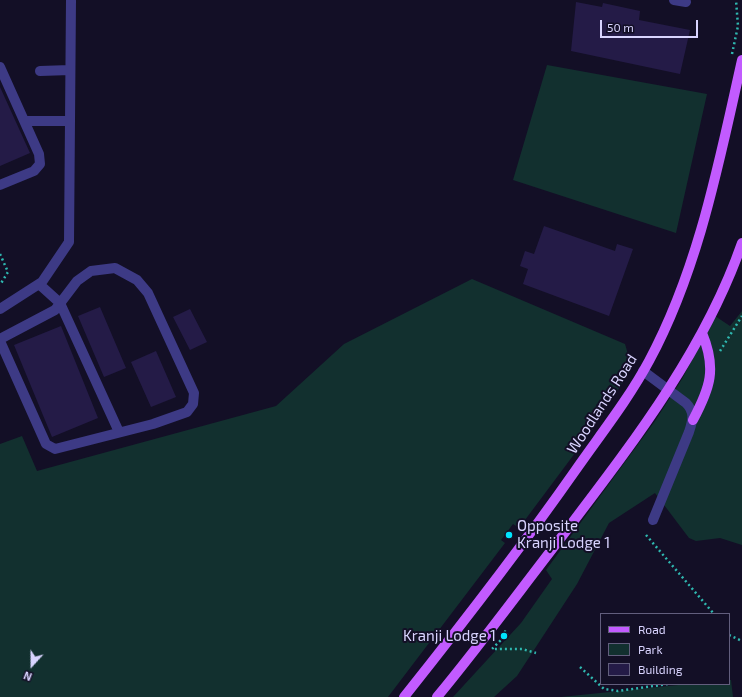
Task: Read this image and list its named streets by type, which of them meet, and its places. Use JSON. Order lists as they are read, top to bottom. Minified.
{"streets":{"main road":["Woodlands Road"]},"places":["Opposite Kranji Lodge 1","Kranji Lodge 1"],"legend":["Road","Park","Building"],"scale_bar":"50 m","north":"bottom"}
